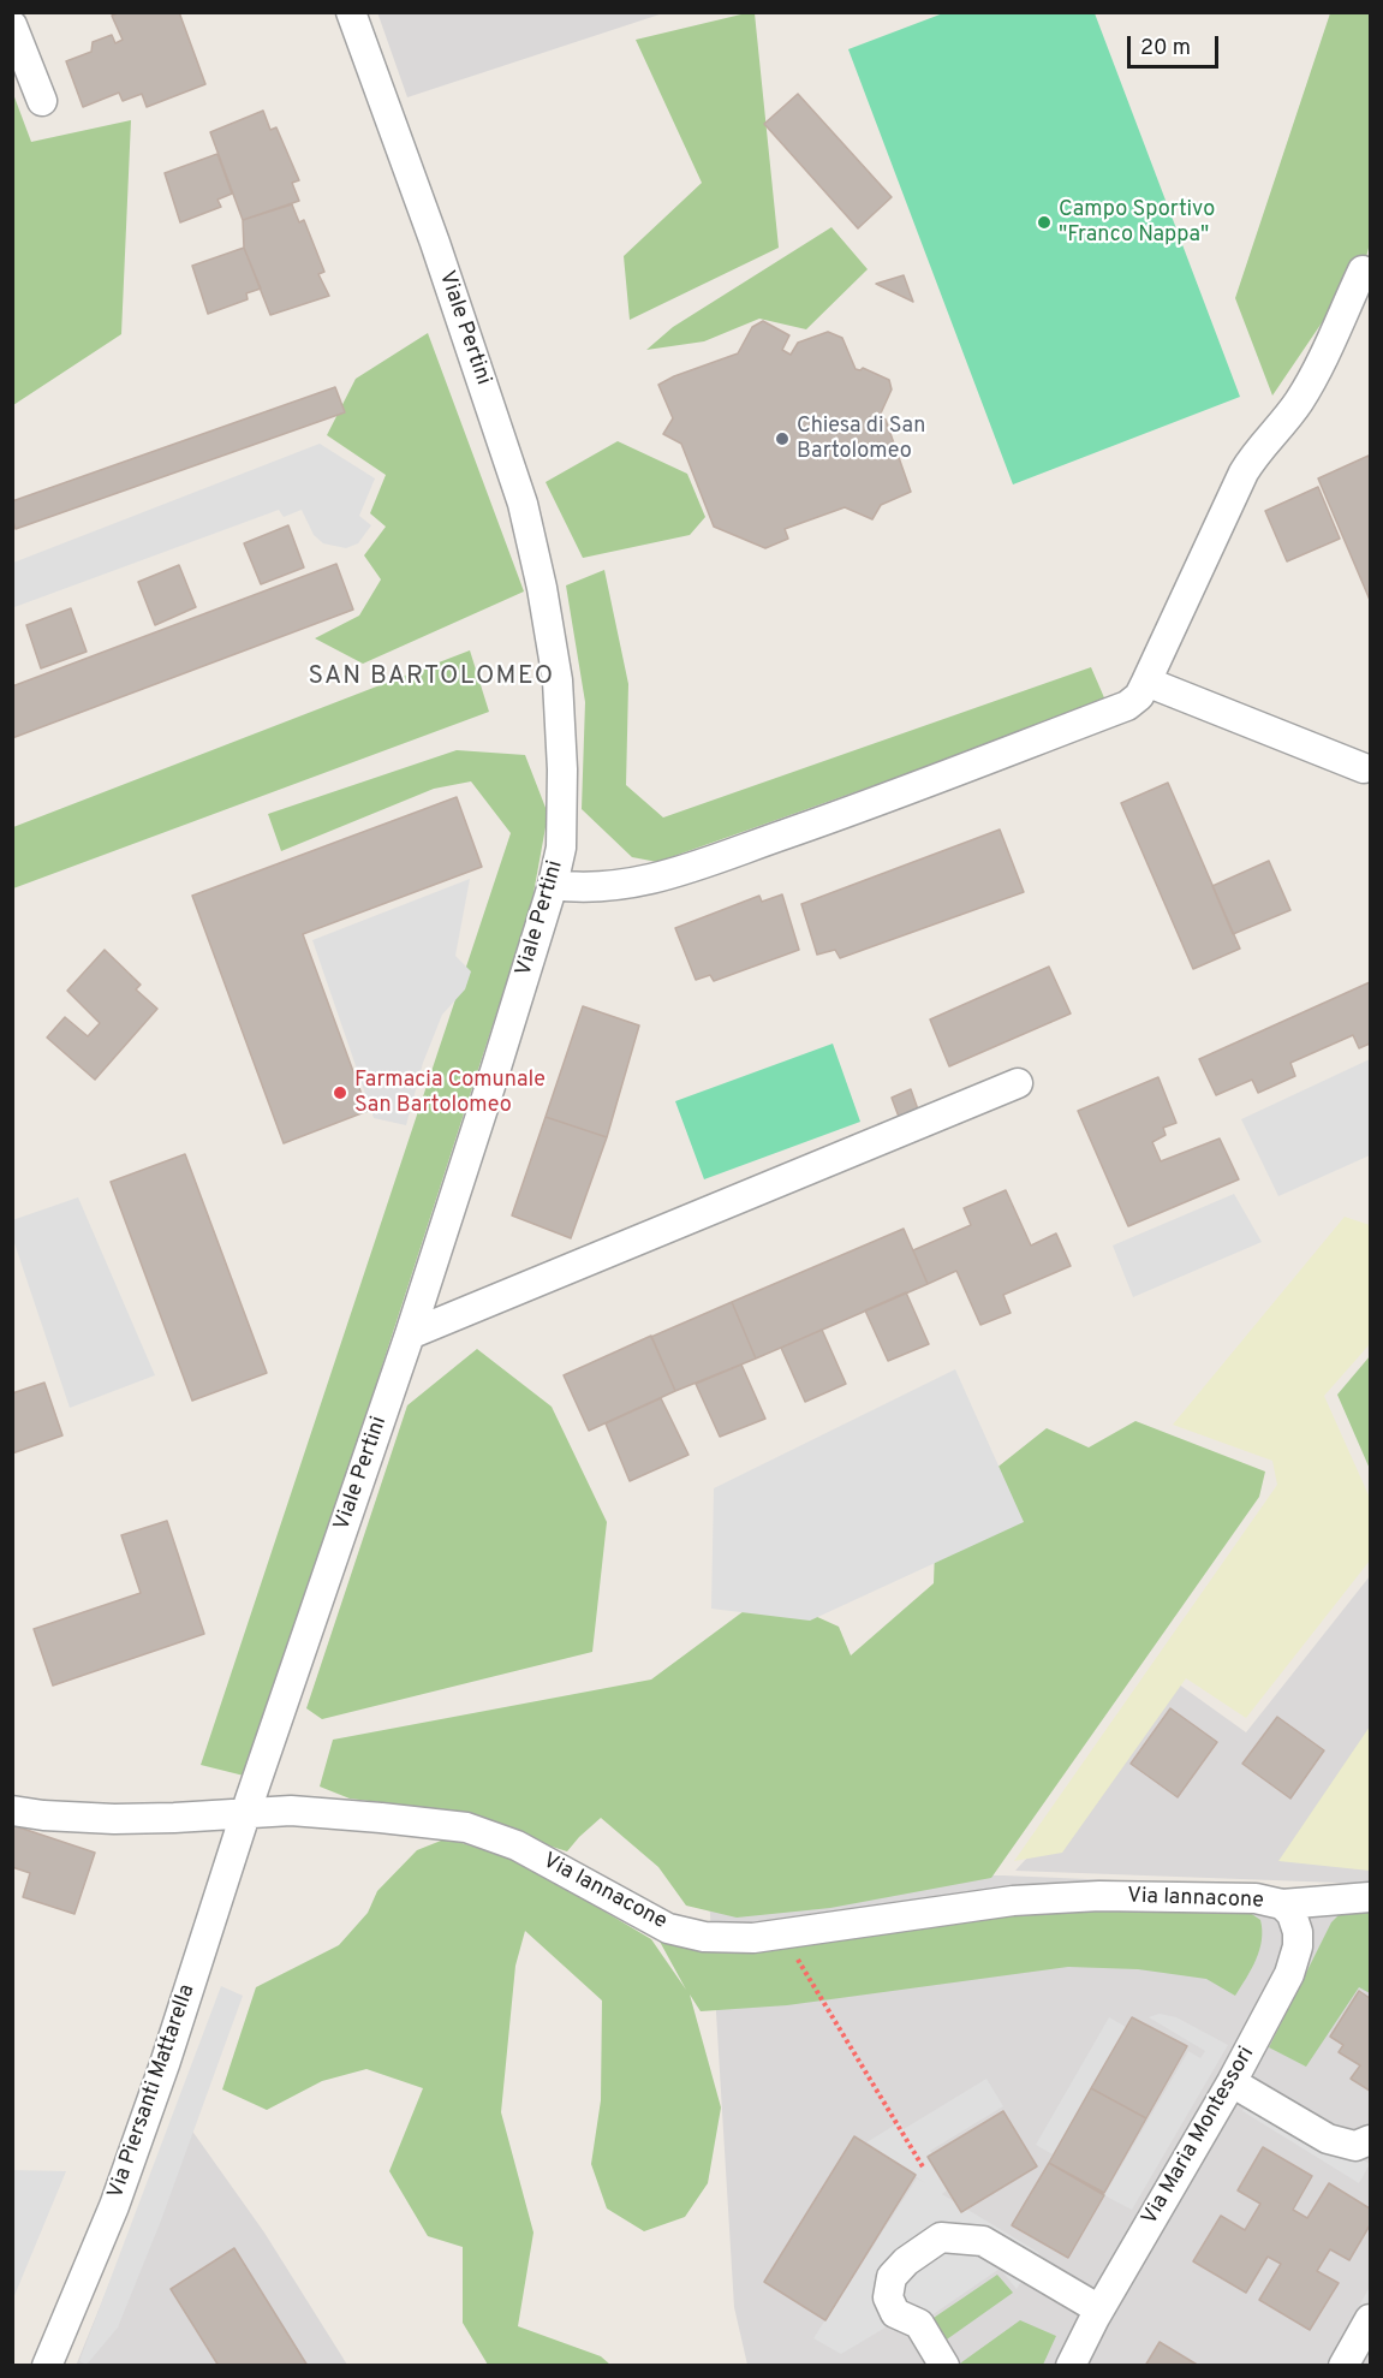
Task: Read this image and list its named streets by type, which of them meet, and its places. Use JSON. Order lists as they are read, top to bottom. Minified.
{"streets":{"street":["Viale Pertini","Via Iannacone","Via Piersanti Mattarella","Via Maria Montessori"]},"crossings":[["Viale Pertini","Via Iannacone"],["Viale Pertini","Via Piersanti Mattarella"],["Via Iannacone","Via Piersanti Mattarella"],["Via Iannacone","Via Maria Montessori"]],"districts":["SAN BARTOLOMEO"],"places":["Campo Sportivo \"Franco Nappa\"","Chiesa di San Bartolomeo","Farmacia Comunale San Bartolomeo"],"scale_bar":"20 m"}
